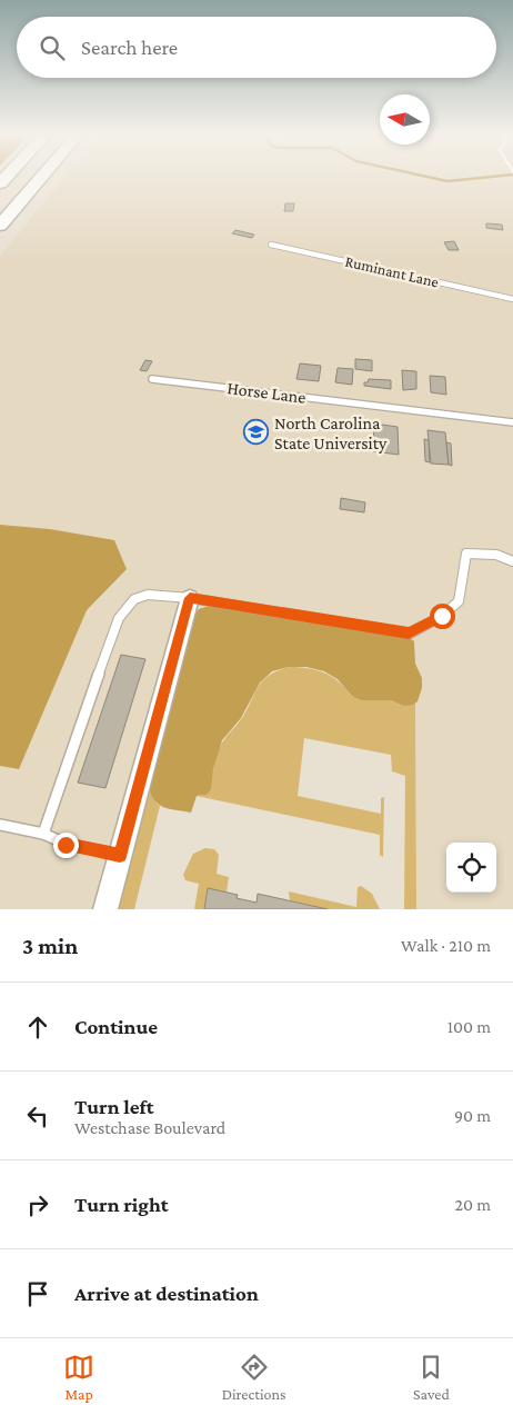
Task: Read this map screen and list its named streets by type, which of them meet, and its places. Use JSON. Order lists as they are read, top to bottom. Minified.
{"streets":{"lane":["Ruminant Lane","Horse Lane"]},"places":{"school or university":["North Carolina State University"]},"north":"left","page":{"search":"Search here","heading":["3 min","Walk · 210 m"],"list":[["Continue","100 m"],["Turn left","Westchase Boulevard","90 m"],["Turn right","20 m"],"Arrive at destination"],"nav":["Map","Directions","Saved"]}}
